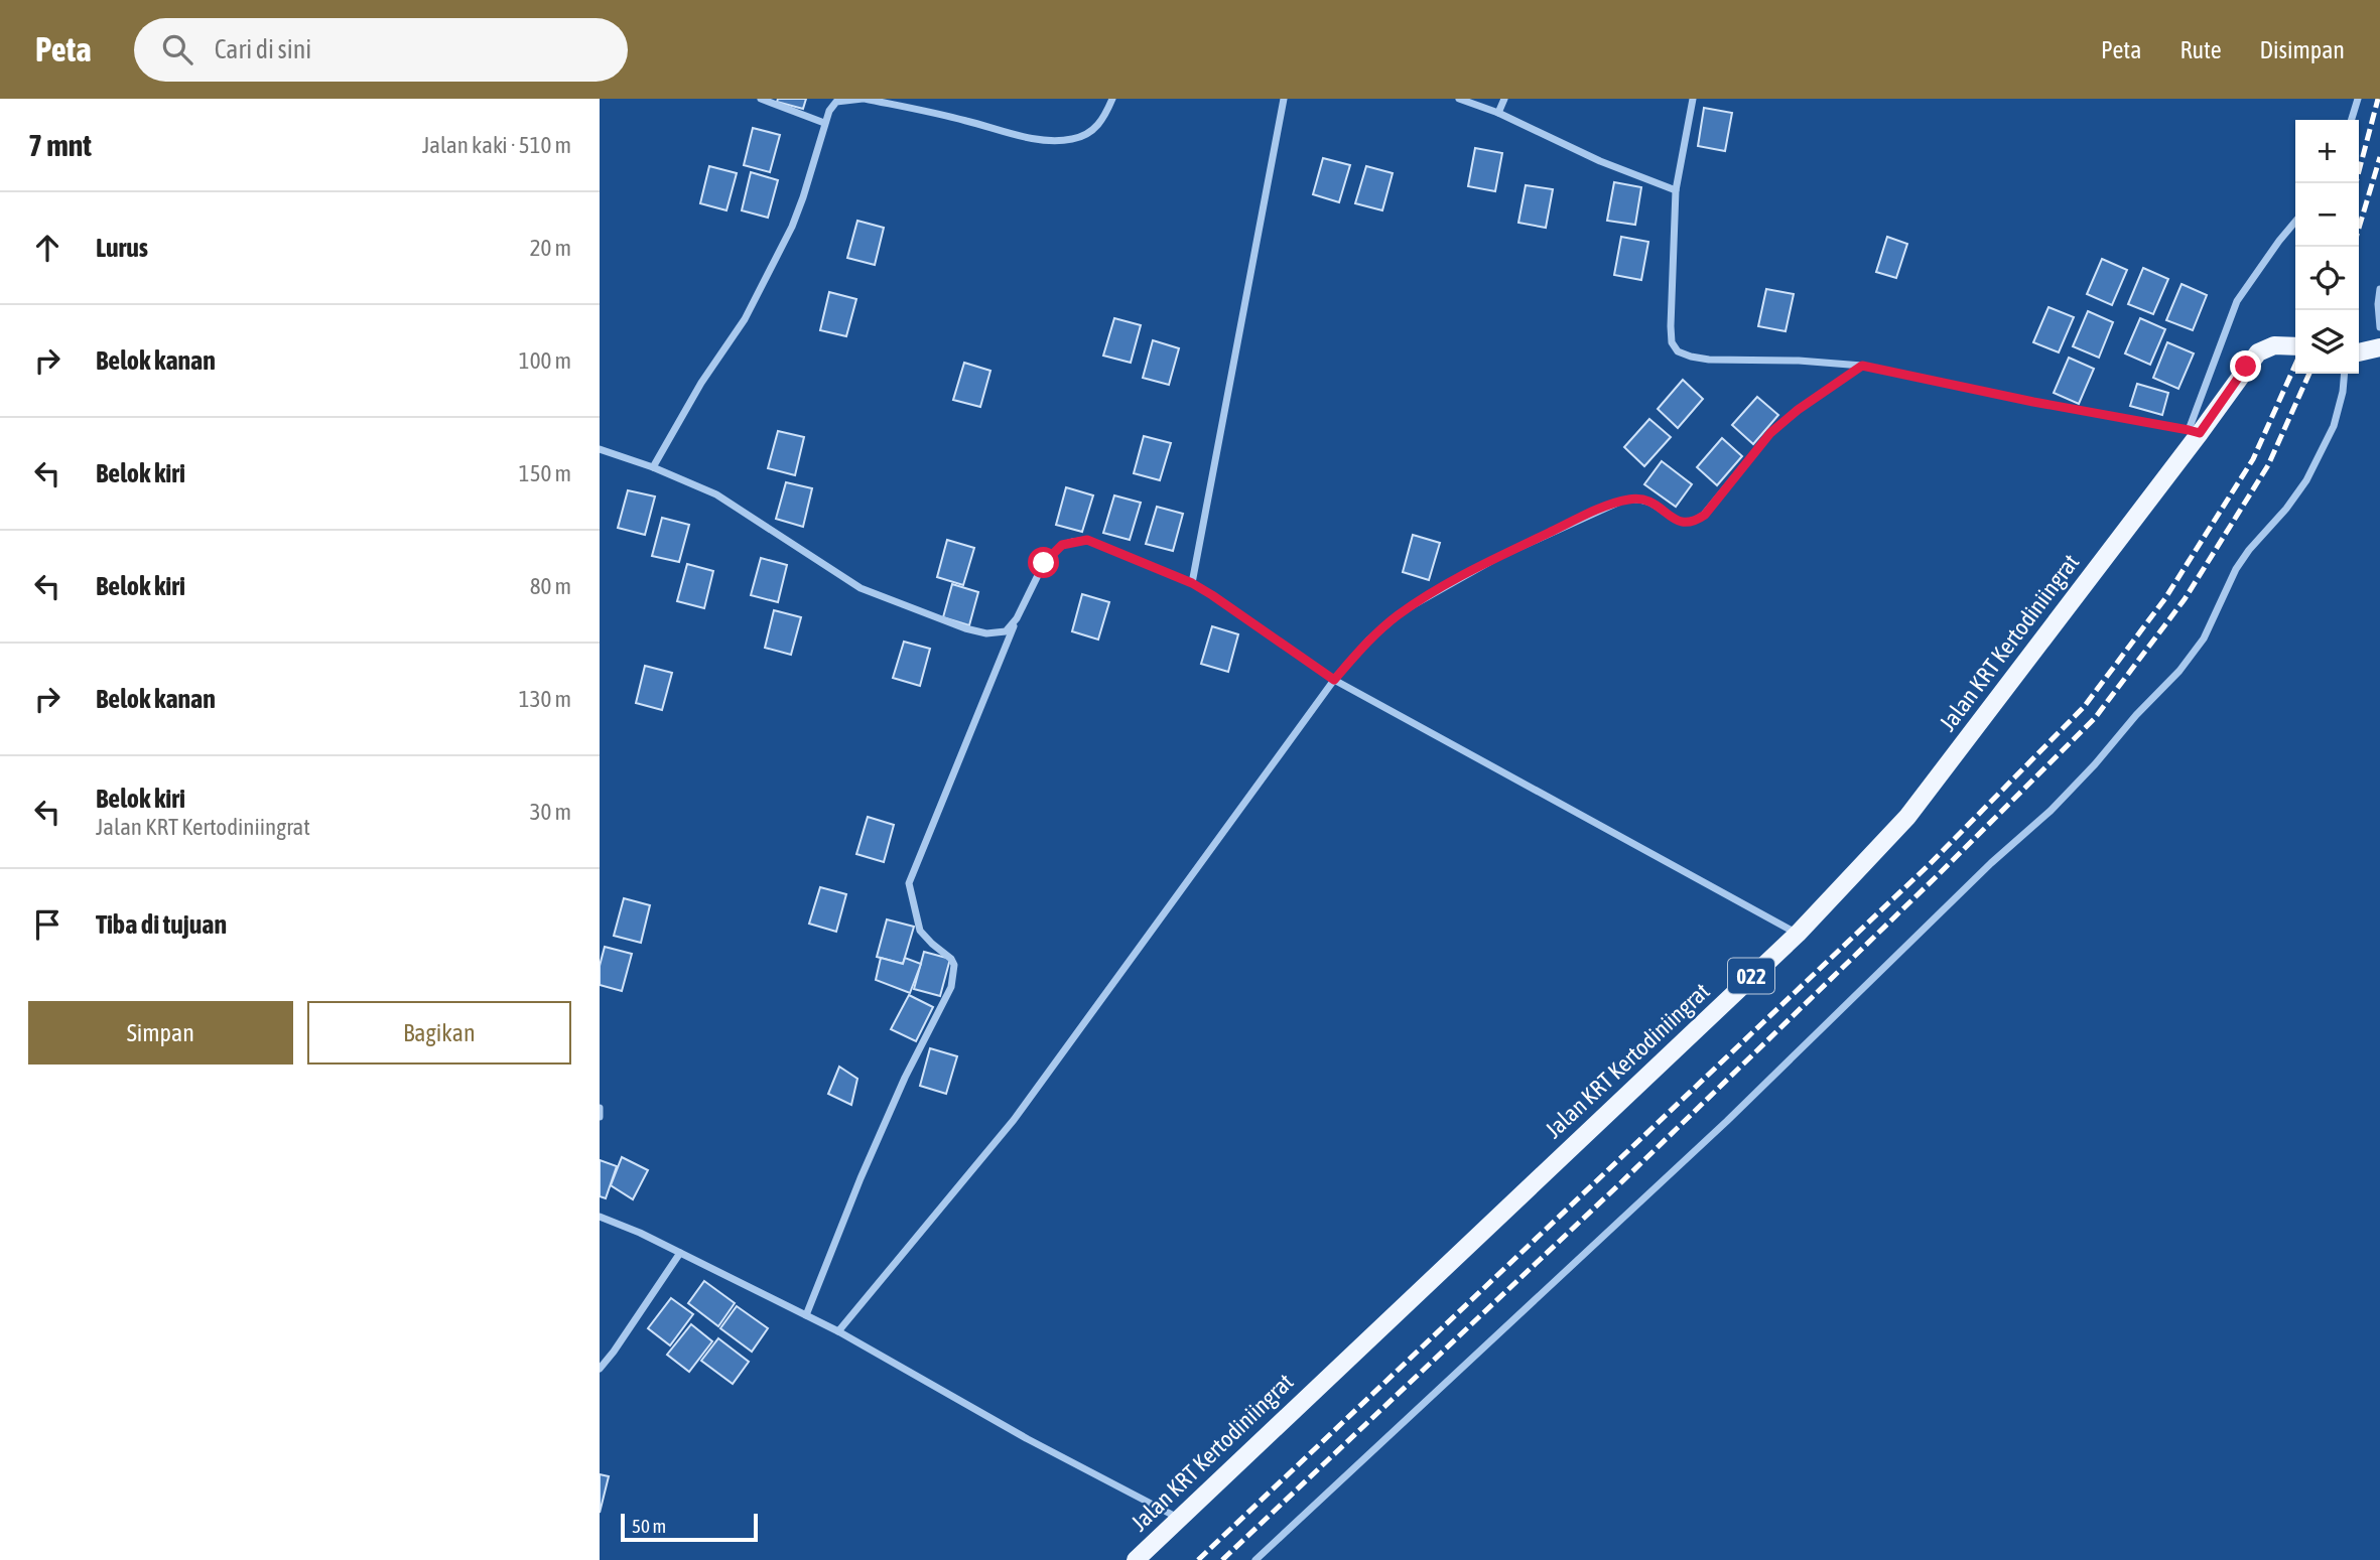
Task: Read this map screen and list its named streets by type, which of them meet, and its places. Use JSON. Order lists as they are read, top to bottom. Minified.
{"streets":{"main road":["Jalan KRT Kertodiniingrat","022"]},"scale_bar":"50 m","page":{"header":"Peta","search":"Cari di sini","nav":["Peta","Rute","Disimpan"],"heading":["7 mnt","Jalan kaki · 510 m"],"map_buttons":["+","−"],"list":[["Lurus","20 m"],["Belok kanan","100 m"],["Belok kiri","150 m"],["Belok kiri","80 m"],["Belok kanan","130 m"],["Belok kiri","Jalan KRT Kertodiniingrat","30 m"],"Tiba di tujuan"],"buttons":["Simpan","Bagikan"],"scale":"50 m"}}
